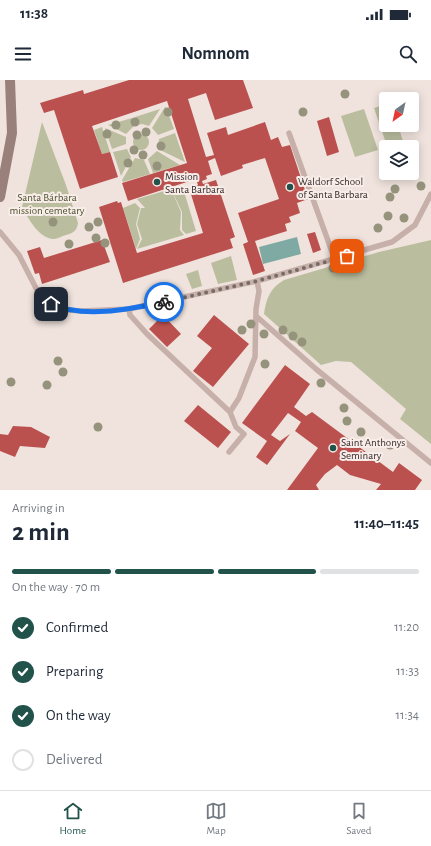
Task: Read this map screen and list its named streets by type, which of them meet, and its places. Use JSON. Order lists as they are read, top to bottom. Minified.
{"parks":["Santa Bárbara mission cemetary"],"places":["Mission Santa Barbara","Waldorf School of Santa Barbara","Saint Anthonys Seminary"],"north":"bottom left","page":{"status":"11:38","header":"Nomnom","heading":["2 min","Arriving in","11:40–11:45"],"bar":"On the way · 70 m","list":[["Confirmed","11:20"],["Preparing","11:33"],["On the way","11:34"],"Delivered"],"tabs":["Home","Map","Saved"]}}
